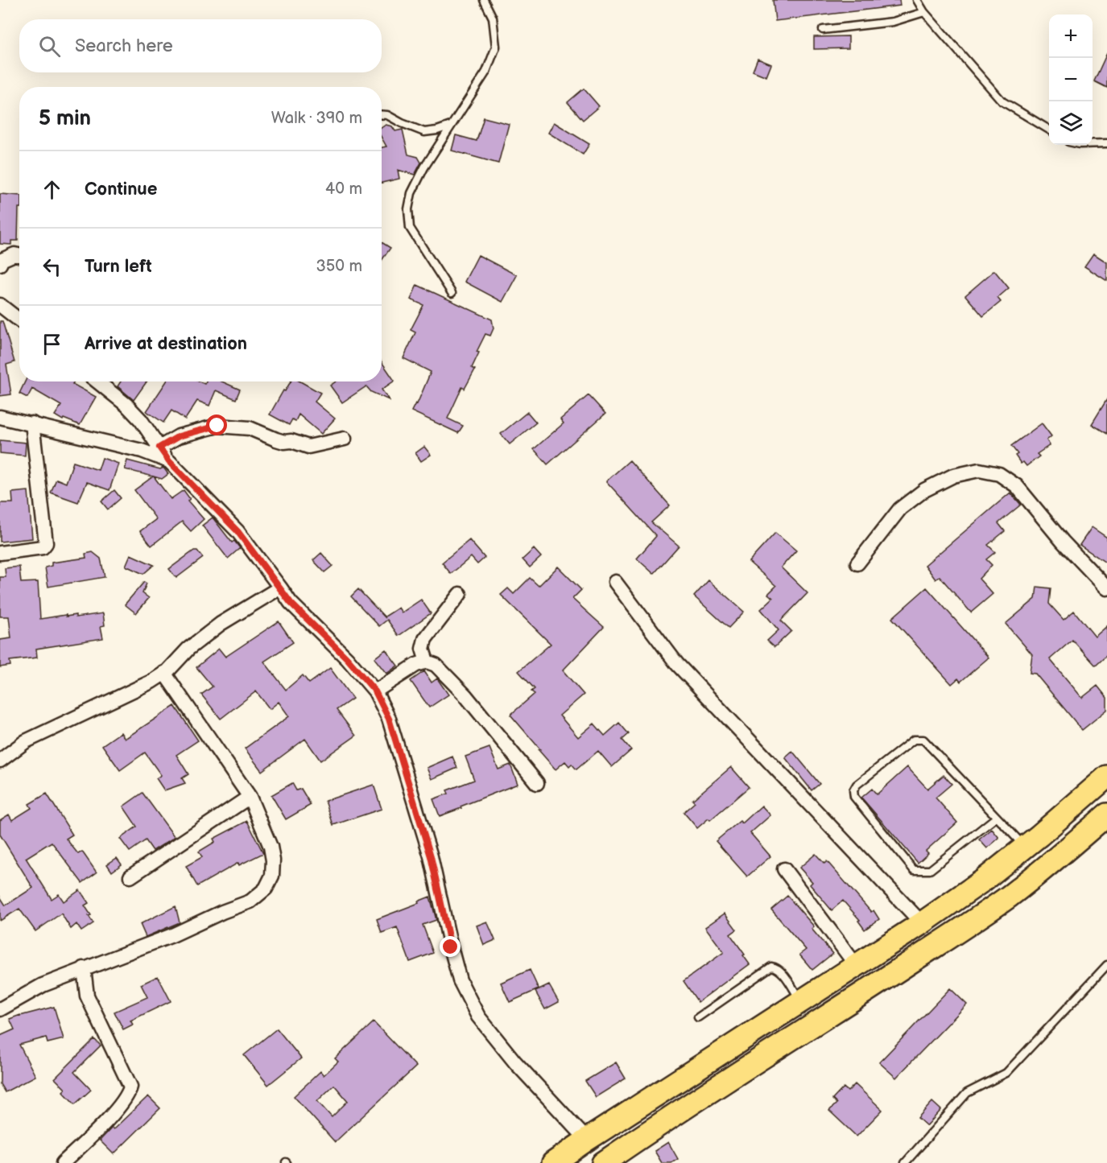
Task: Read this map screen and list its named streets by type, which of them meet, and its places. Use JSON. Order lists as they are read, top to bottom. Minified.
{"page":{"map_buttons":["+","−"],"search":"Search here","heading":["5 min","Walk · 390 m"],"list":[["Continue","40 m"],["Turn left","350 m"],"Arrive at destination"]}}
